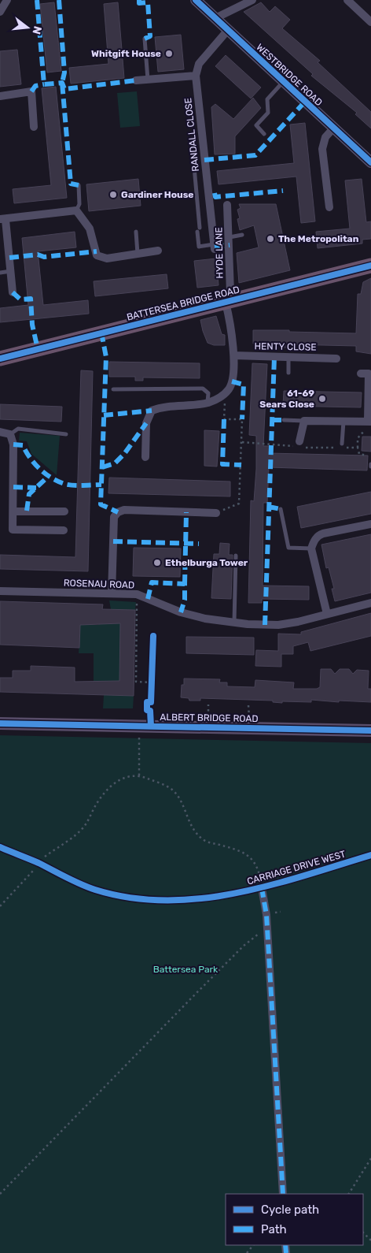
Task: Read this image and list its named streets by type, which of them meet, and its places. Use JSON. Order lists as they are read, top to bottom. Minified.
{"streets":{"highway":["BATTERSEA BRIDGE ROAD"],"main road":["WESTBRIDGE ROAD","ALBERT BRIDGE ROAD"],"street":["RANDALL CLOSE","HYDE LANE","HENTY CLOSE","ROSENAU ROAD","CARRIAGE DRIVE WEST"]},"crossings":[["HYDE LANE","BATTERSEA BRIDGE ROAD"],["HYDE LANE","HENTY CLOSE"]],"parks":["Battersea Park"],"places":["Whitgift House","Gardiner House","The Metropolitan","61-69 Sears Close","Ethelburga Tower"],"legend":["Cycle path","Path"],"north":"right"}
